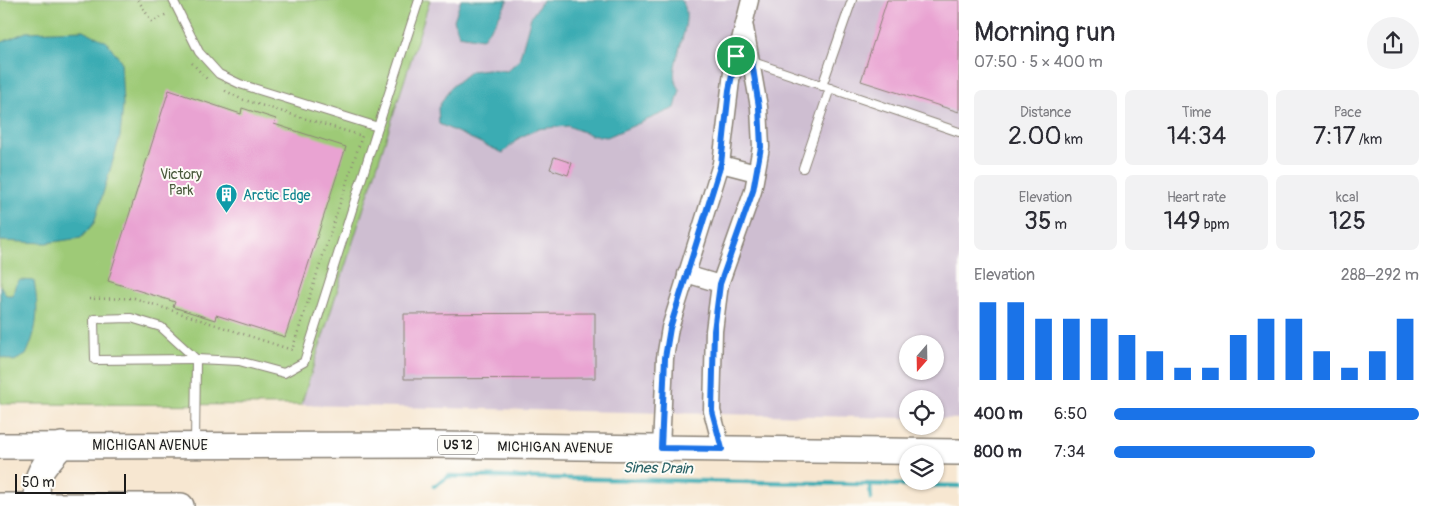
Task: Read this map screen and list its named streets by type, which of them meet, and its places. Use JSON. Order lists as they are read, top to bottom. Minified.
{"streets":{"main road":["MICHIGAN AVENUE","US 12"]},"water":["Sines Drain"],"parks":["Victory Park"],"places":{"building":["Arctic Edge"]},"scale_bar":"50 m","north":"bottom","page":{"heading":["Morning run","07:50 · 5 × 400 m"],"stats":[["Distance","2.00 km"],["Time","14:34"],["Pace","7:17 /km"],["Elevation","35 m"],["Heart rate","149 bpm"],["kcal","125"]],"chart":["Elevation","288–292 m"],"list":[{"name":"400 m","note":"6:50"},{"name":"800 m","note":"7:34"}],"scale":"50 m"}}
